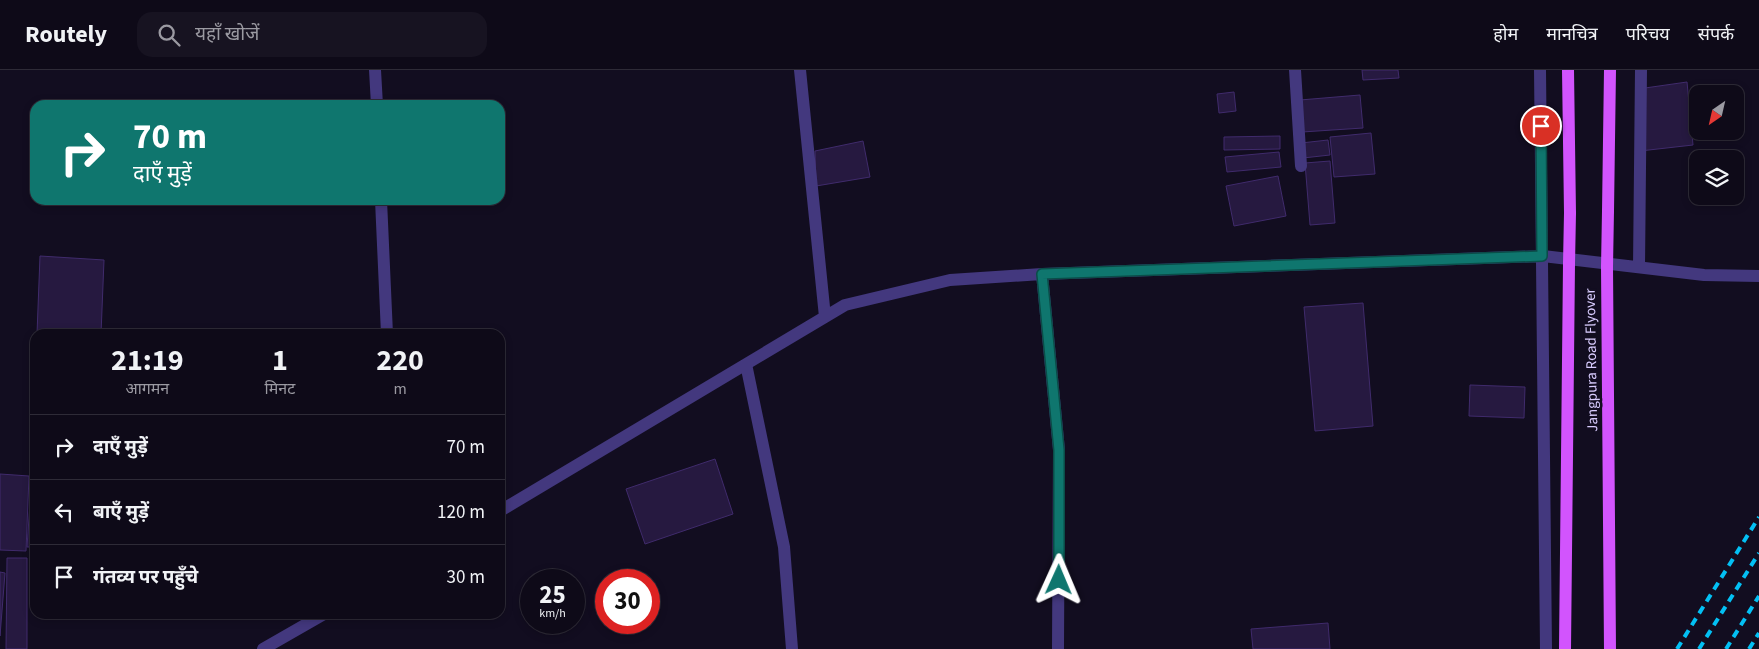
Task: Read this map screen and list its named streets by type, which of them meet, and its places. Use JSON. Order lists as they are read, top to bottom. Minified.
{"streets":{"main road":["Jangpura Road Flyover"]},"north":"bottom left","page":{"header":"Routely","search":"यहाँ खोजें","nav":["होम","मानचित्र","परिचय","संपर्क"],"turn":["70 m","दाएँ मुड़ें"],"eta":["21:19","आगमन","1","मिनट","220","m"],"list":[{"name":"दाएँ मुड़ें","value":"70 m"},{"name":"बाएँ मुड़ें","value":"120 m"},{"name":"गंतव्य पर पहुँचे","value":"30 m"}],"speed":"25 km/h","limit":"30"}}
